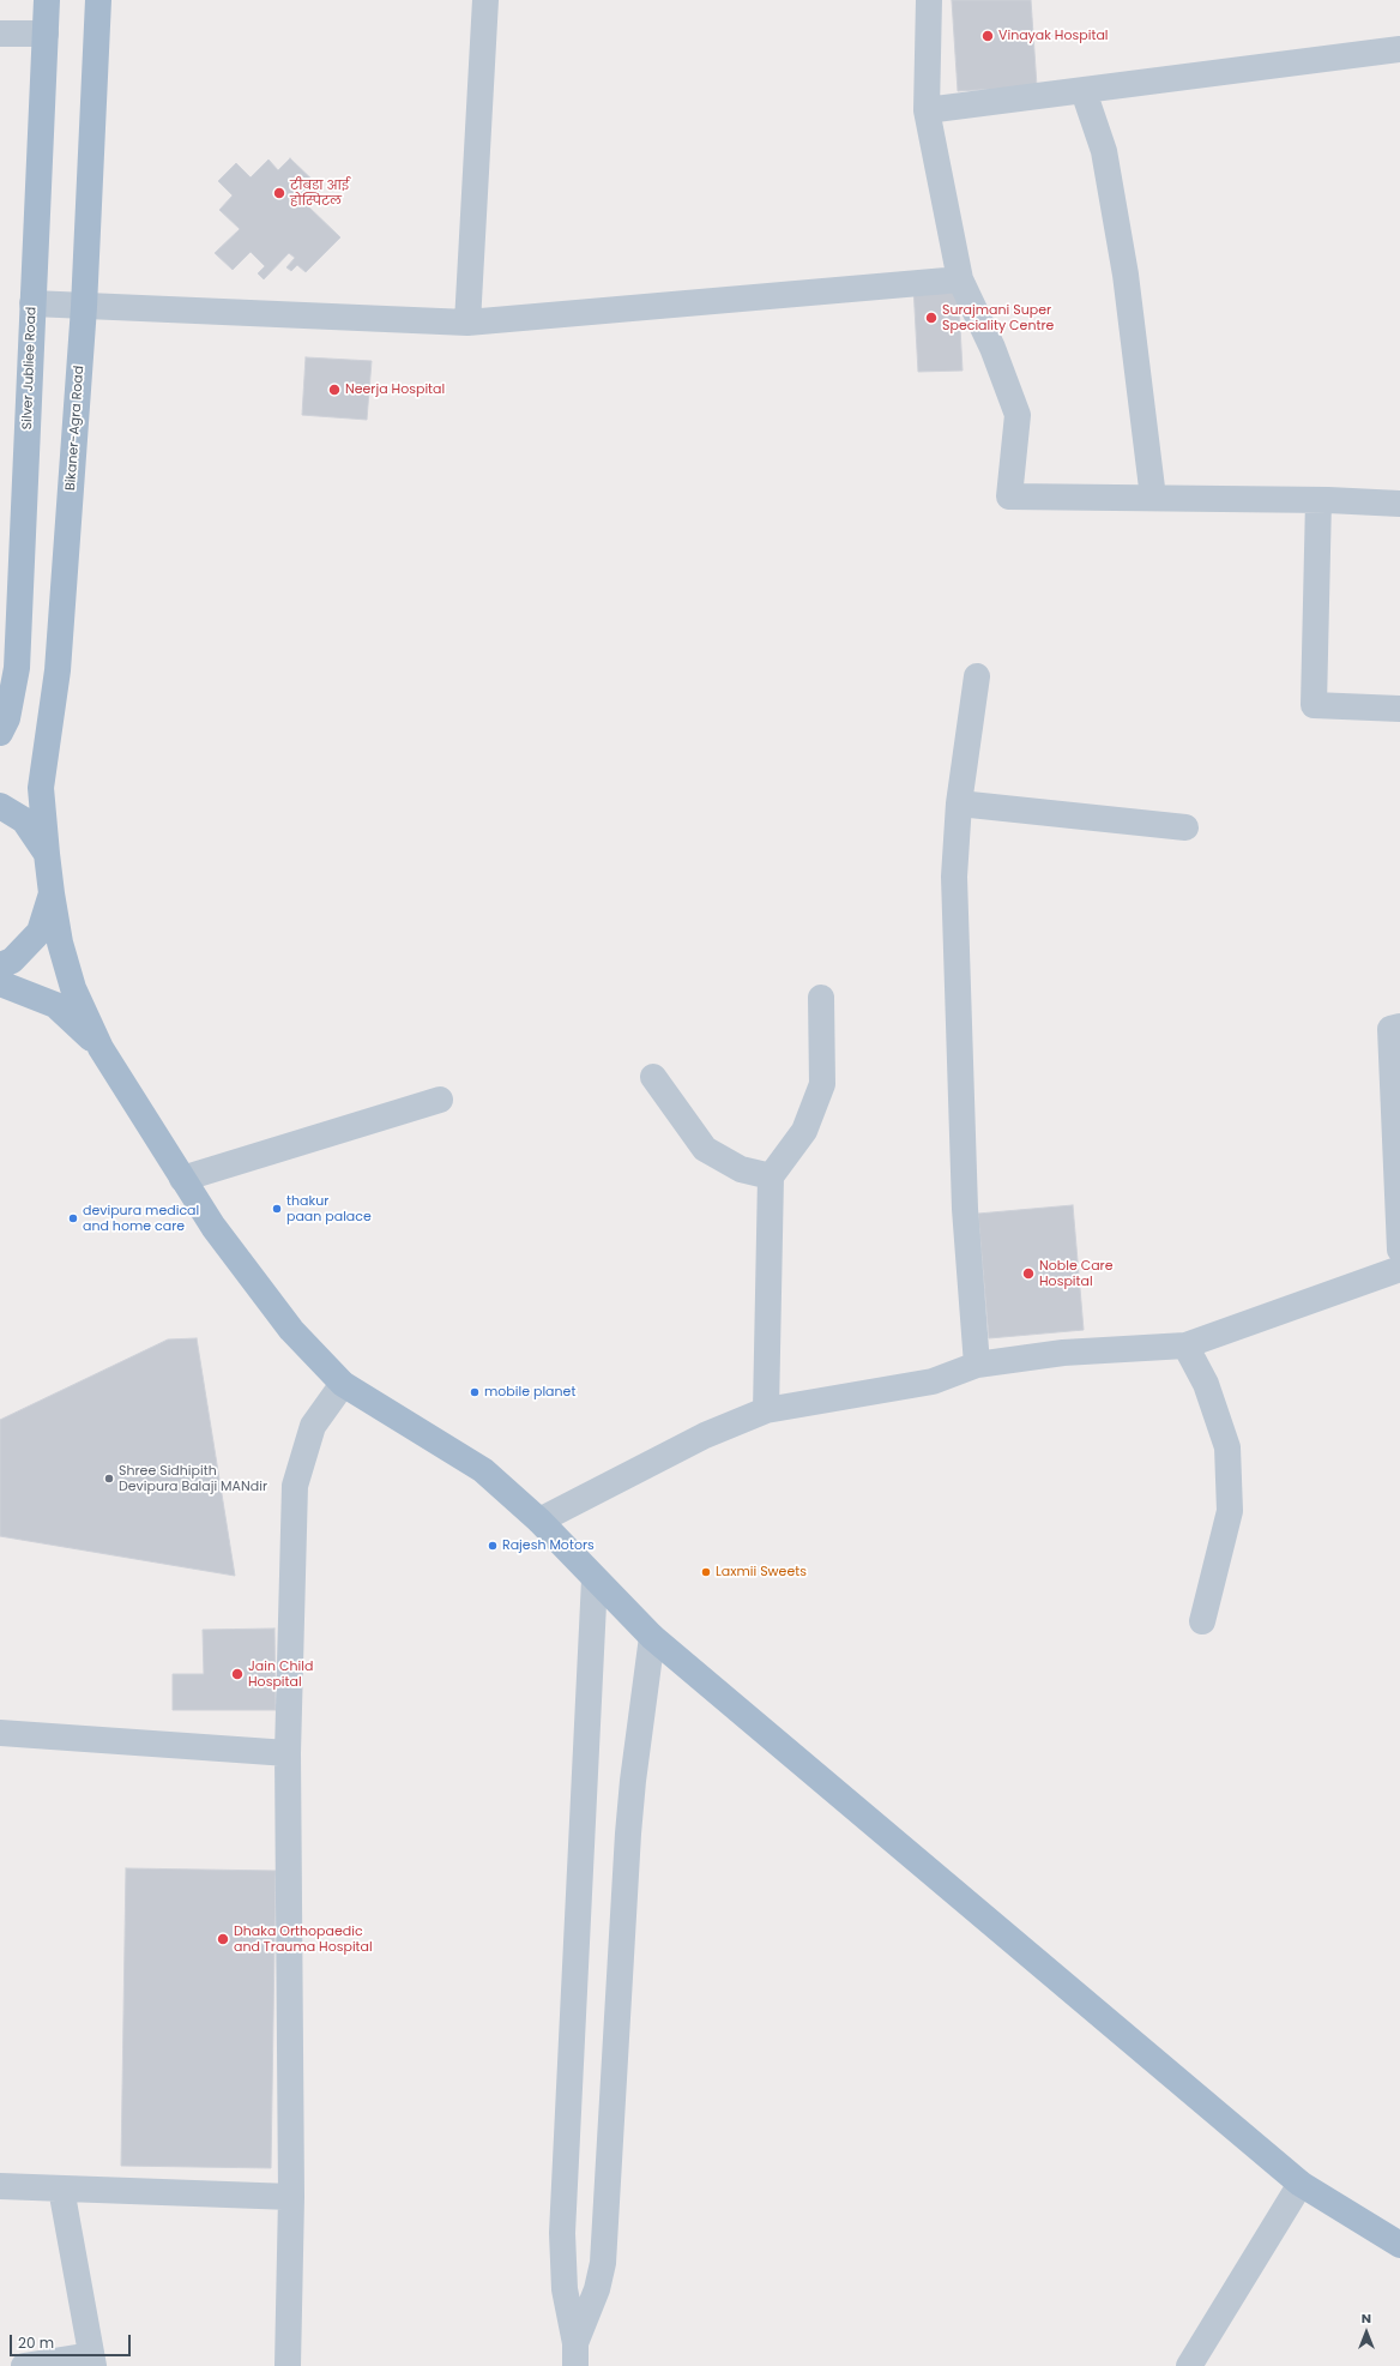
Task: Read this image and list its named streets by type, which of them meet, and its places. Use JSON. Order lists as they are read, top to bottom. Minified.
{"streets":{"main road":["Silver Jubliee Road","Bikaner-Agra Road"]},"places":["Vinayak Hospital","टीबड़ा आई होस्पिटल","Surajmani Super Speciality Centre","Neerja Hospital","thakur paan palace","devipura medical and home care","Noble Care Hospital","mobile planet","Shree Sidhipith Devipura Balaji MANdir","Rajesh Motors","Laxmii Sweets","Jain Child Hospital","Dhaka Orthopaedic and Trauma Hospital"],"scale_bar":"20 m","north":"top"}
